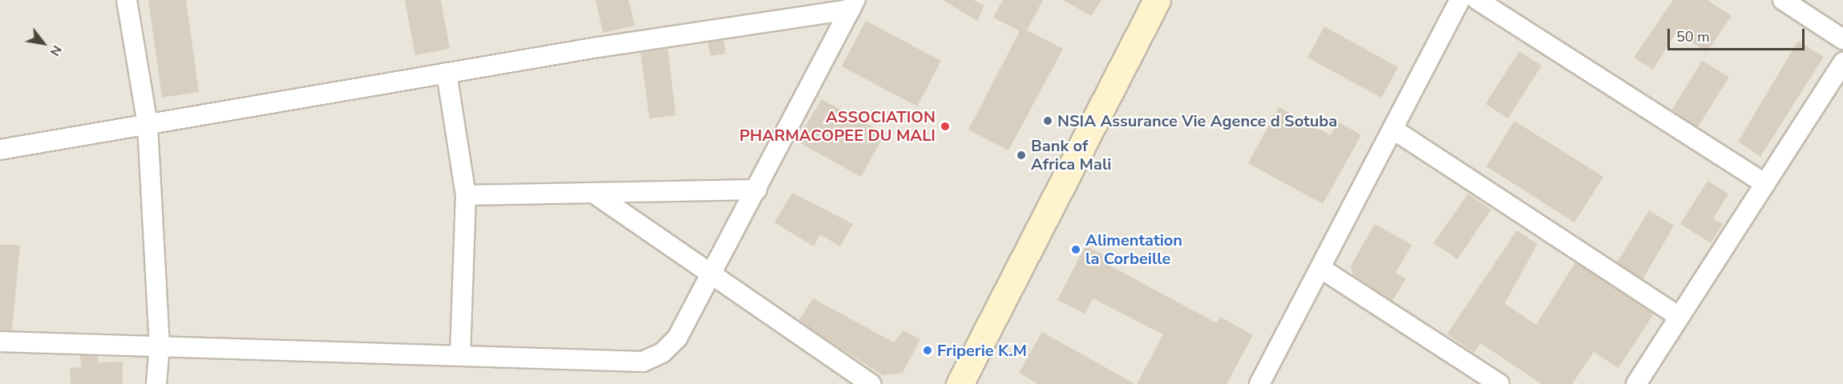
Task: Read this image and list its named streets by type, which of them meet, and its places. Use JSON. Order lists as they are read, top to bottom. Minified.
{"places":["NSIA Assurance Vie Agence d Sotuba","ASSOCIATION PHARMACOPEE DU MALI","Bank of Africa Mali","Alimentation la Corbeille","Friperie K.M"],"scale_bar":"50 m","north":"bottom right"}
